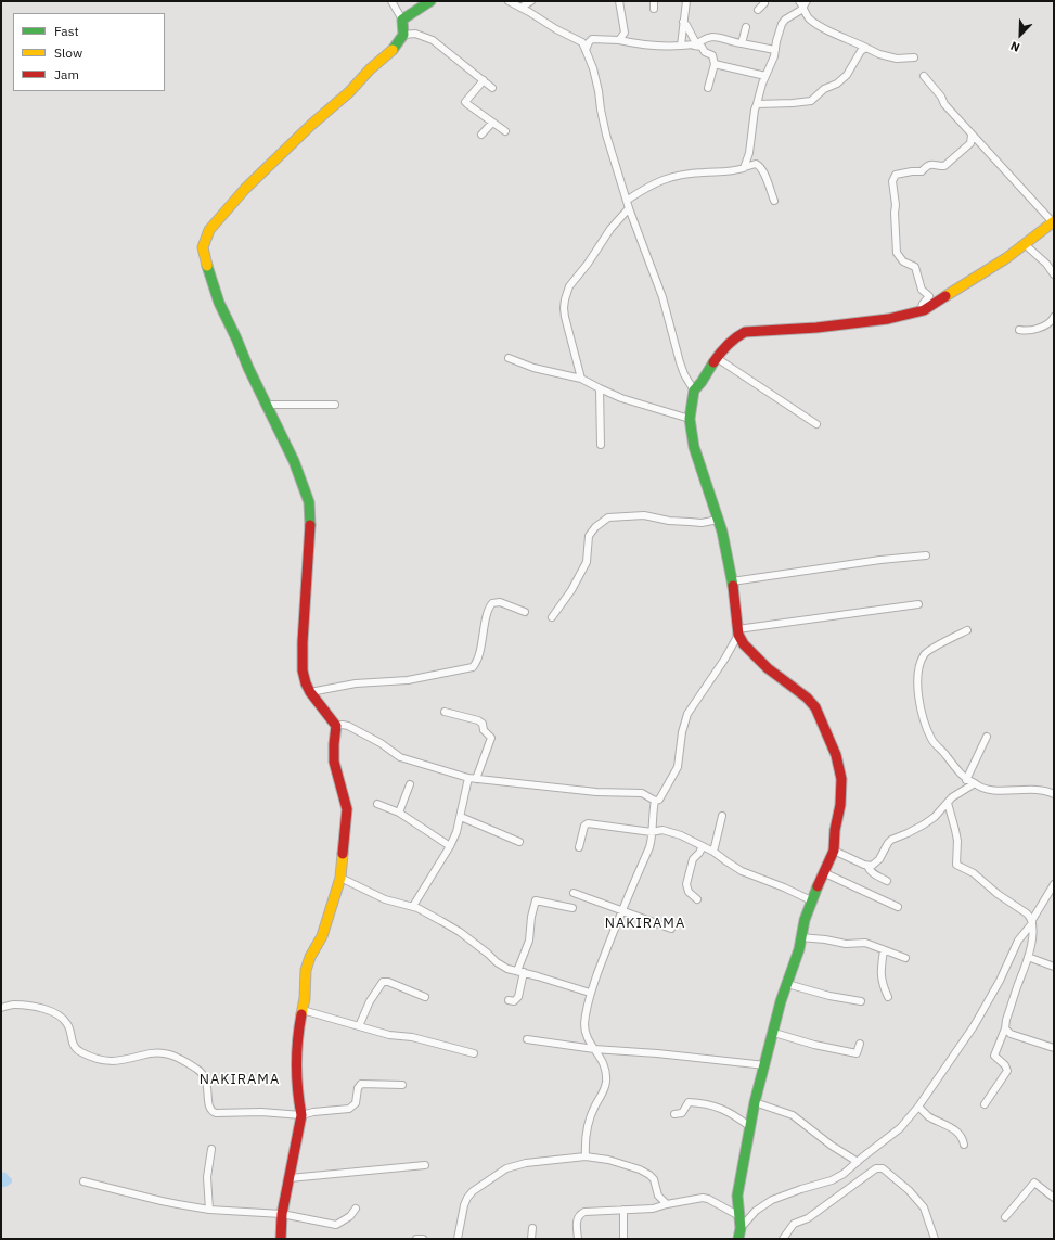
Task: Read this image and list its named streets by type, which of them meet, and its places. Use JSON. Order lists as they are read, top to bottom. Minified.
{"districts":["NAKIRAMA","NAKIRAMA"],"legend":["Fast","Slow","Jam"],"north":"bottom left"}
